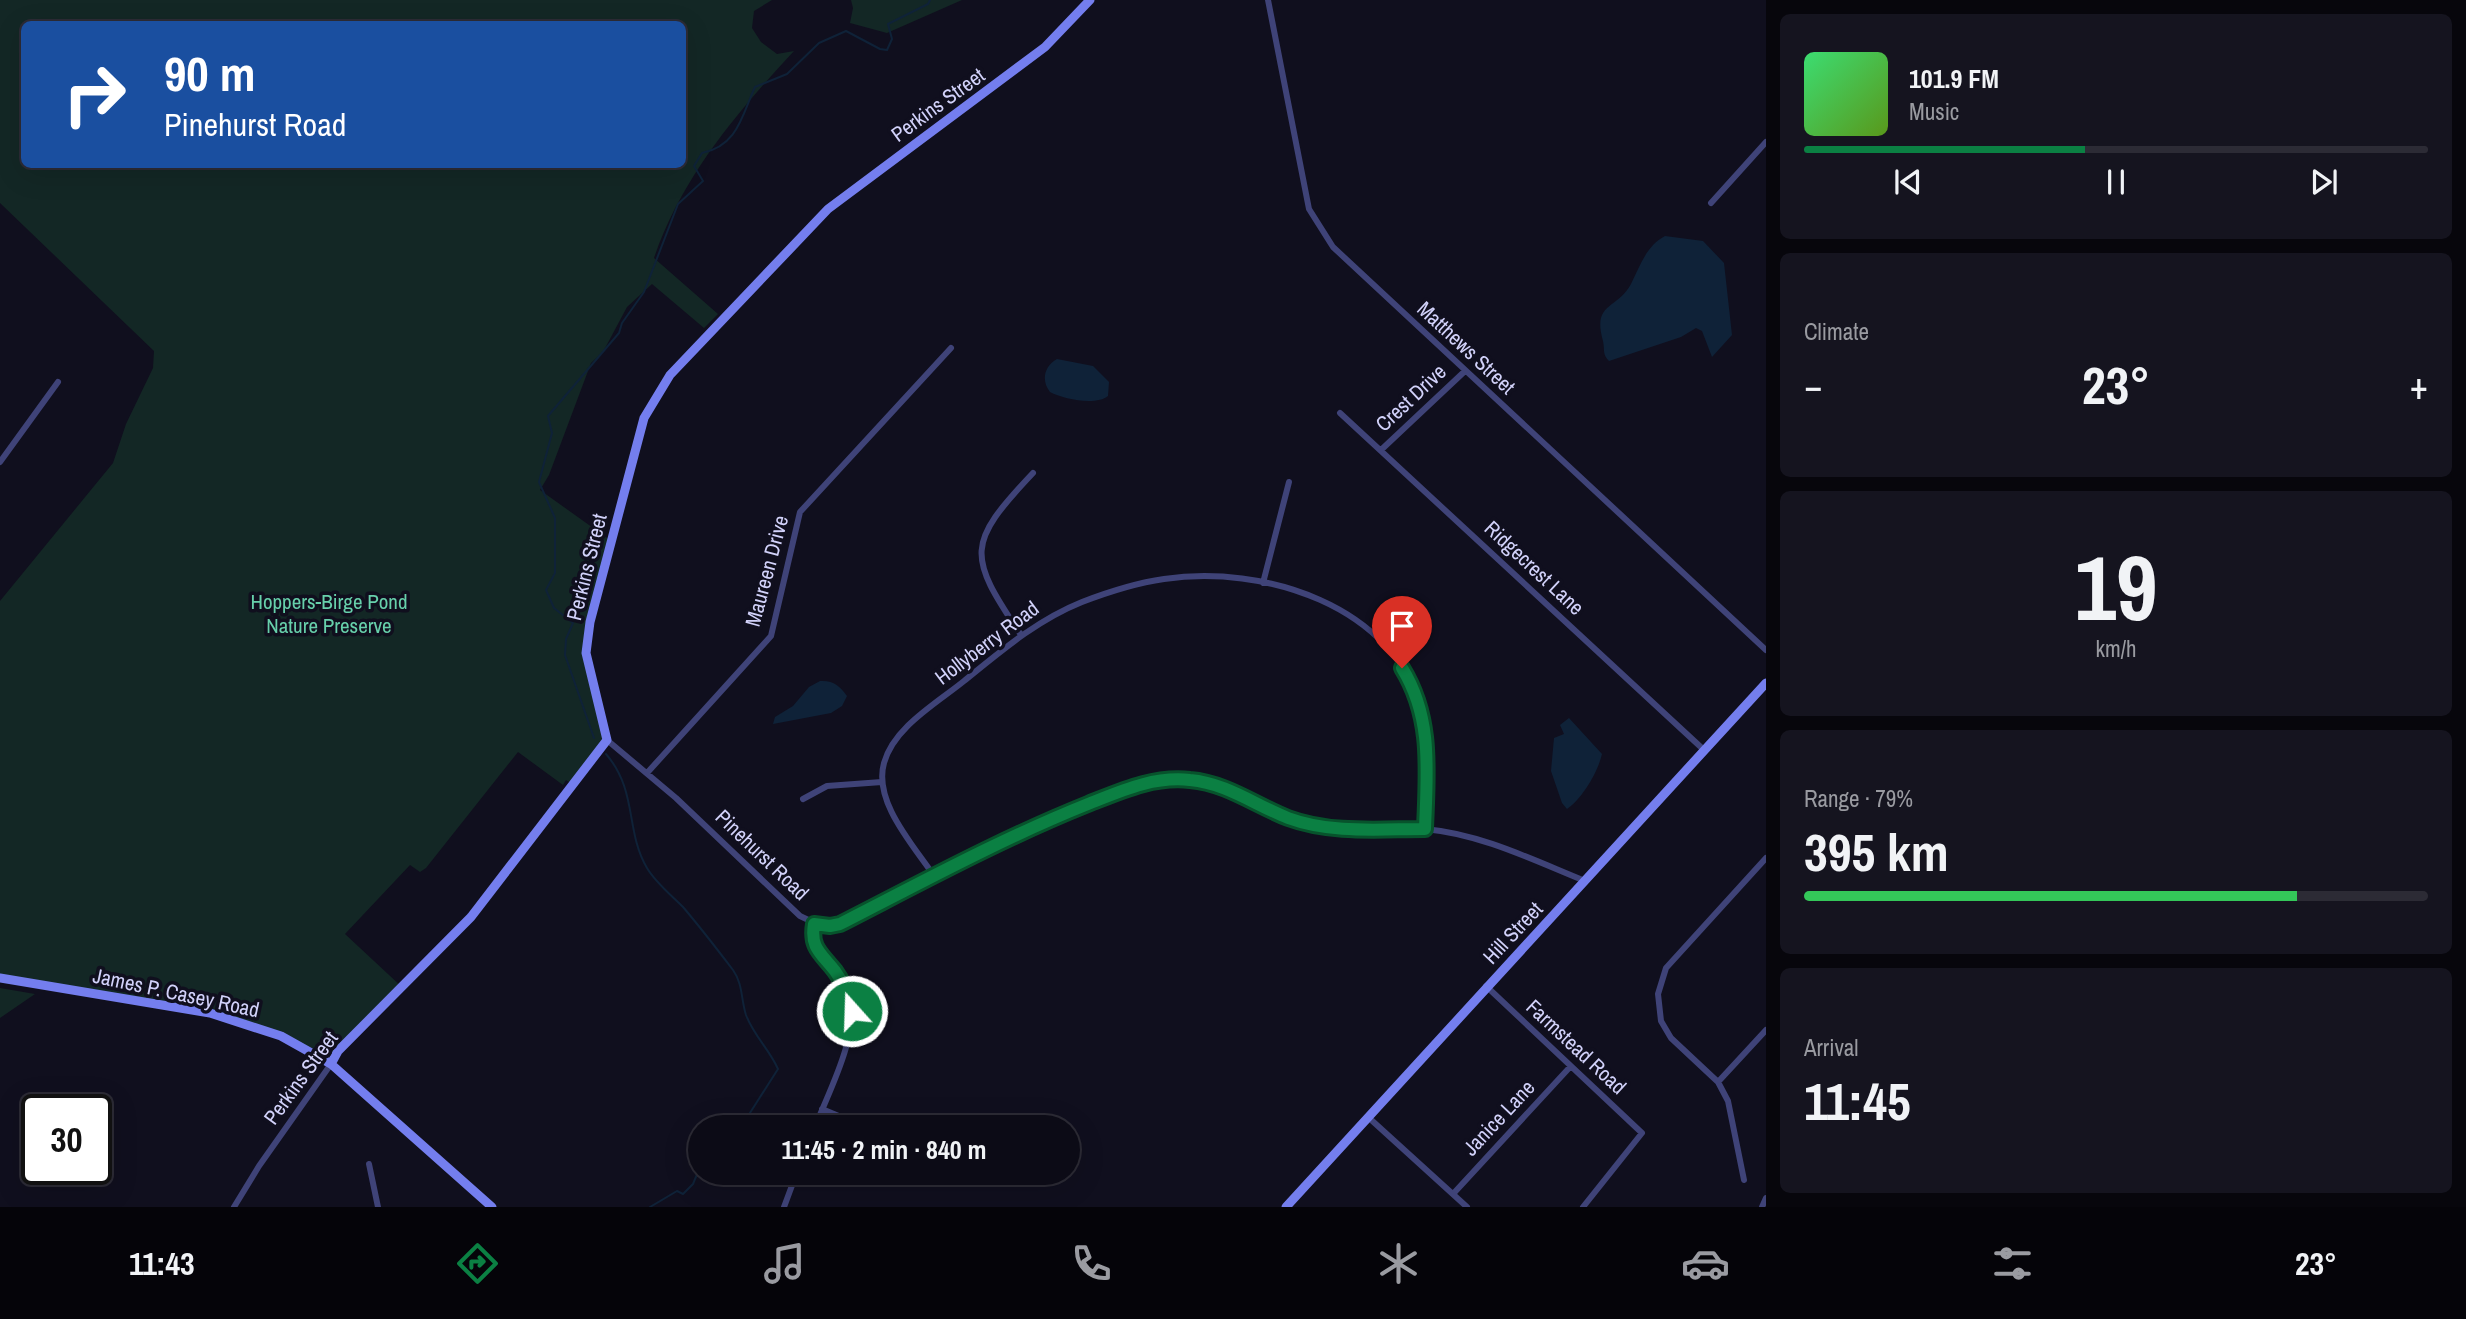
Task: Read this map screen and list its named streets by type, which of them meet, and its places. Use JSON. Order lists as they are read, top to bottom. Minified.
{"streets":{"street":["Perkins Street","Matthews Street","Crest Drive","Ridgecrest Lane","Maureen Drive","Hollyberry Road","Pinehurst Road","Hill Street","James P. Casey Road","Farmstead Road","Janice Lane"]},"crossings":[["Perkins Street","Pinehurst Road"],["Perkins Street","James P. Casey Road"],["Matthews Street","Crest Drive"],["Crest Drive","Ridgecrest Lane"],["Ridgecrest Lane","Hill Street"],["Maureen Drive","Pinehurst Road"],["Hollyberry Road","Pinehurst Road"],["Pinehurst Road","Hill Street"],["Hill Street","Farmstead Road"],["Farmstead Road","Janice Lane"]],"parks":["Hoppers-Birge Pond Nature Preserve"],"page":{"turn":["90 m","Pinehurst Road"],"song":["101.9 FM","Music"],"tile":["Climate",["19","km/h"],["Range · 79%","395 km"],["Arrival","11:45"]],"heat":["−","23°","+"],"limit":"30","trip":"11:45 · 2 min · 840 m","tabs":["11:43","23°"]}}
